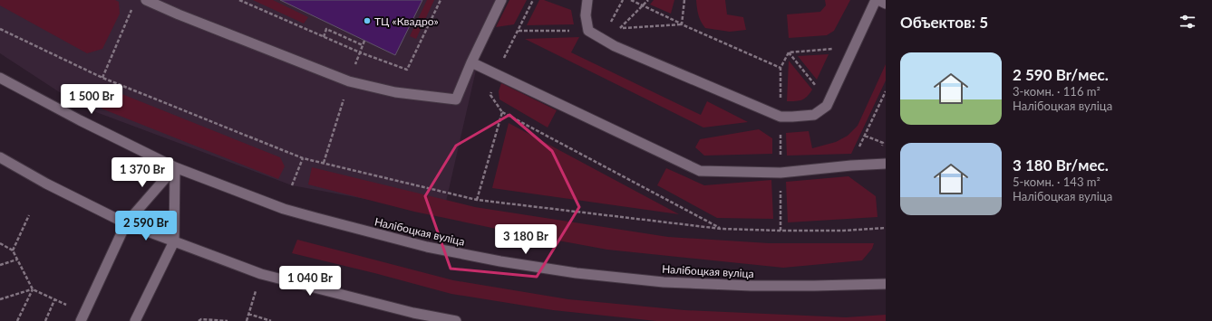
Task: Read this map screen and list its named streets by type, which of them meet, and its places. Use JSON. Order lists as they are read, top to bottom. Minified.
{"streets":{"main road":["Налібоцкая вуліца"]},"places":["ТЦ «Квадро»"],"page":{"heading":"Объектов: 5","list":[{"name":"2 590 Br/мес.","note":"3-комн. · 116 m² · Налібоцкая вуліца"},{"name":"3 180 Br/мес.","note":"5-комн. · 143 m² · Налібоцкая вуліца"}],"price":["1 500 Br","1 370 Br","2 590 Br","3 180 Br","1 040 Br"]}}
